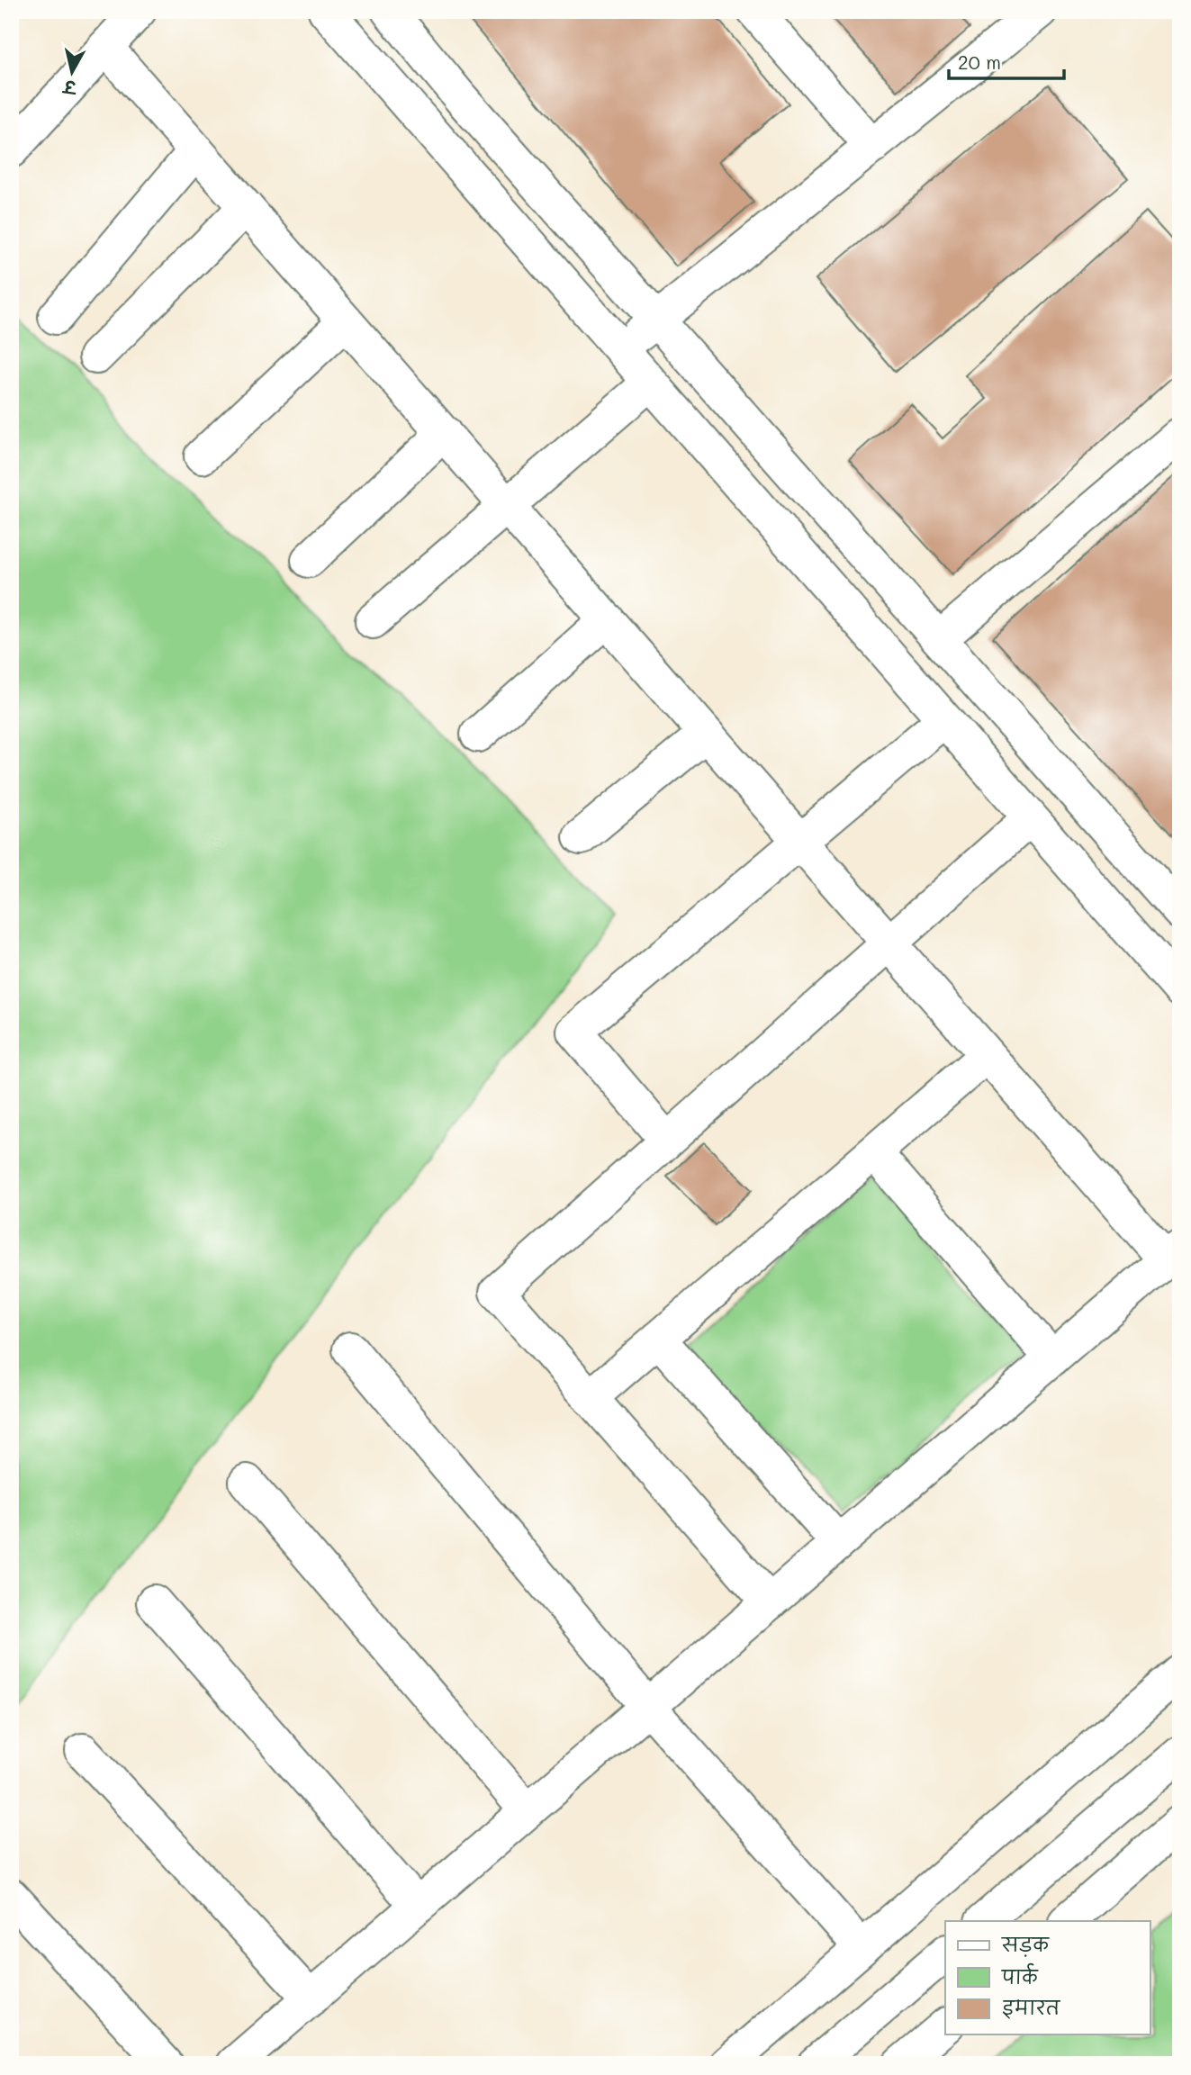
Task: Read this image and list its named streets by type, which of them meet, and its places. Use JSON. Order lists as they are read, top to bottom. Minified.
{"legend":["सड़क","पार्क","इमारत"],"scale_bar":"20 m","north":"bottom"}
